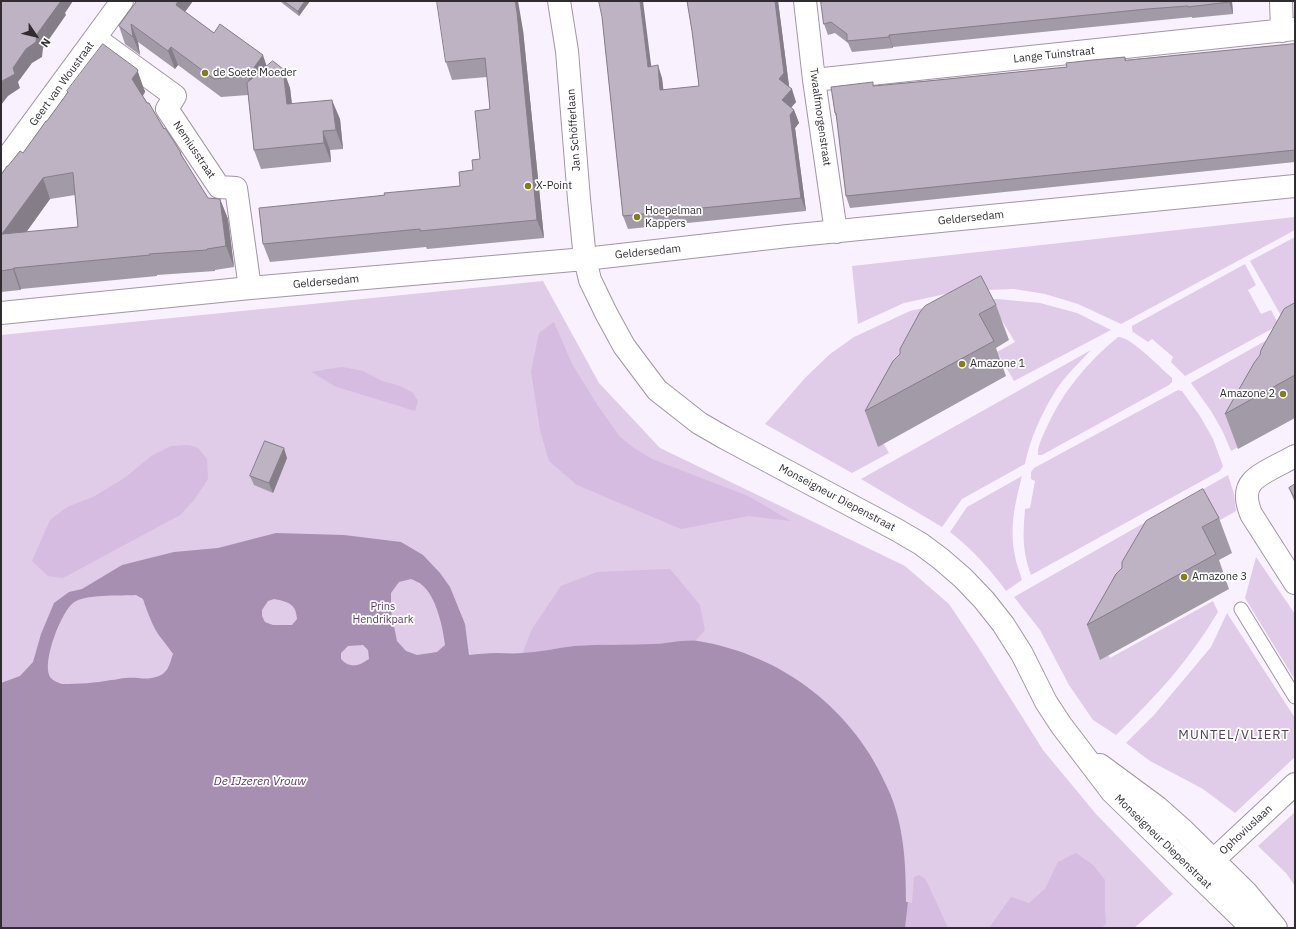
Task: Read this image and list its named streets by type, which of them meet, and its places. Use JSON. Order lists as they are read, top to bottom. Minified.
{"streets":{"street":["Lange Tuinstraat","Geert van Woustraat","Twaalfmorgenstraat","Jan Schöfferlaan","Nemiusstraat","Geldersedam","Monseigneur Diepenstraat","Ophoviuslaan"]},"crossings":[["Lange Tuinstraat","Twaalfmorgenstraat"],["Geert van Woustraat","Nemiusstraat"],["Twaalfmorgenstraat","Geldersedam"],["Jan Schöfferlaan","Geldersedam"],["Jan Schöfferlaan","Monseigneur Diepenstraat"],["Nemiusstraat","Geldersedam"],["Geldersedam","Monseigneur Diepenstraat"],["Monseigneur Diepenstraat","Ophoviuslaan"]],"districts":["MUNTEL/VLIERT"],"water":["De IJzeren Vrouw"],"parks":["Prins Hendrikpark"],"places":["de Soete Moeder","X-Point","Hoepelman Kappers","Amazone 1","Amazone 2","Amazone 3"],"north":"bottom right"}
